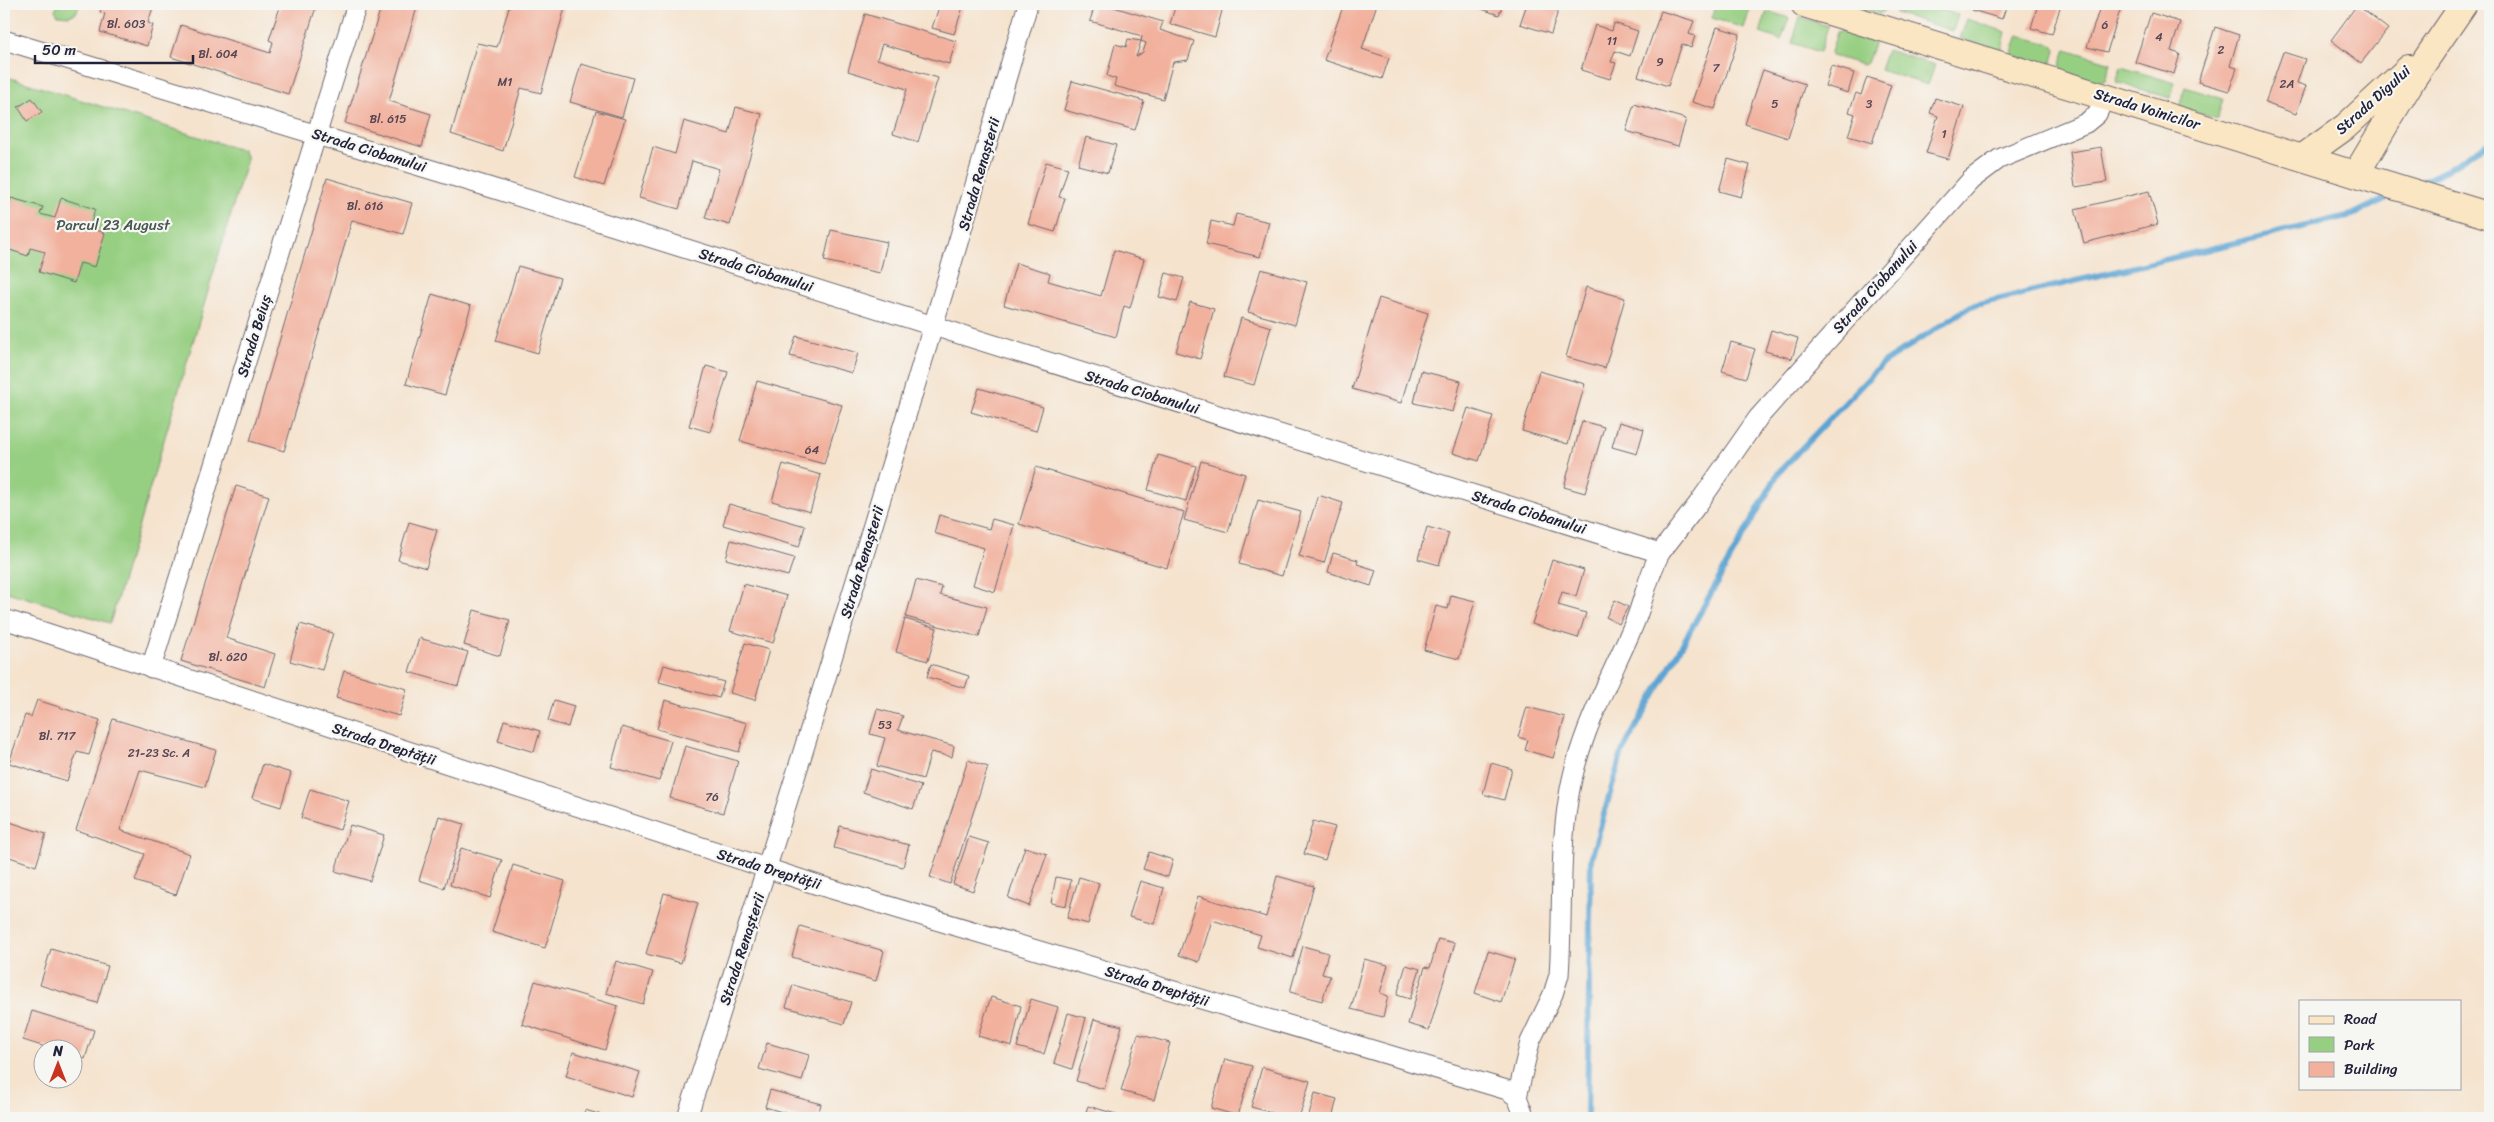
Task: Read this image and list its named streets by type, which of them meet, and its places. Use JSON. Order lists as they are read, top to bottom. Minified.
{"streets":{"main road":["Strada Digului","Strada Voinicilor"],"street":["Strada Ciobanului","Strada Renașterii","Strada Beiuș","Strada Dreptății"]},"crossings":[["Strada Digului","Strada Voinicilor"],["Strada Voinicilor","Strada Ciobanului"],["Strada Ciobanului","Strada Renașterii"],["Strada Ciobanului","Strada Beiuș"],["Strada Renașterii","Strada Dreptății"],["Strada Beiuș","Strada Dreptății"]],"parks":["Parcul 23 August"],"house_numbers":["Bl. 603","6","4","11","2","Bl. 604","9","7","M1","2A","5","3","Bl. 615","1","Bl. 616","64","Bl. 620","53","Bl. 717","21-23 Sc. A","76"],"legend":["Road","Park","Building"],"scale_bar":"50 m","north":"top"}
